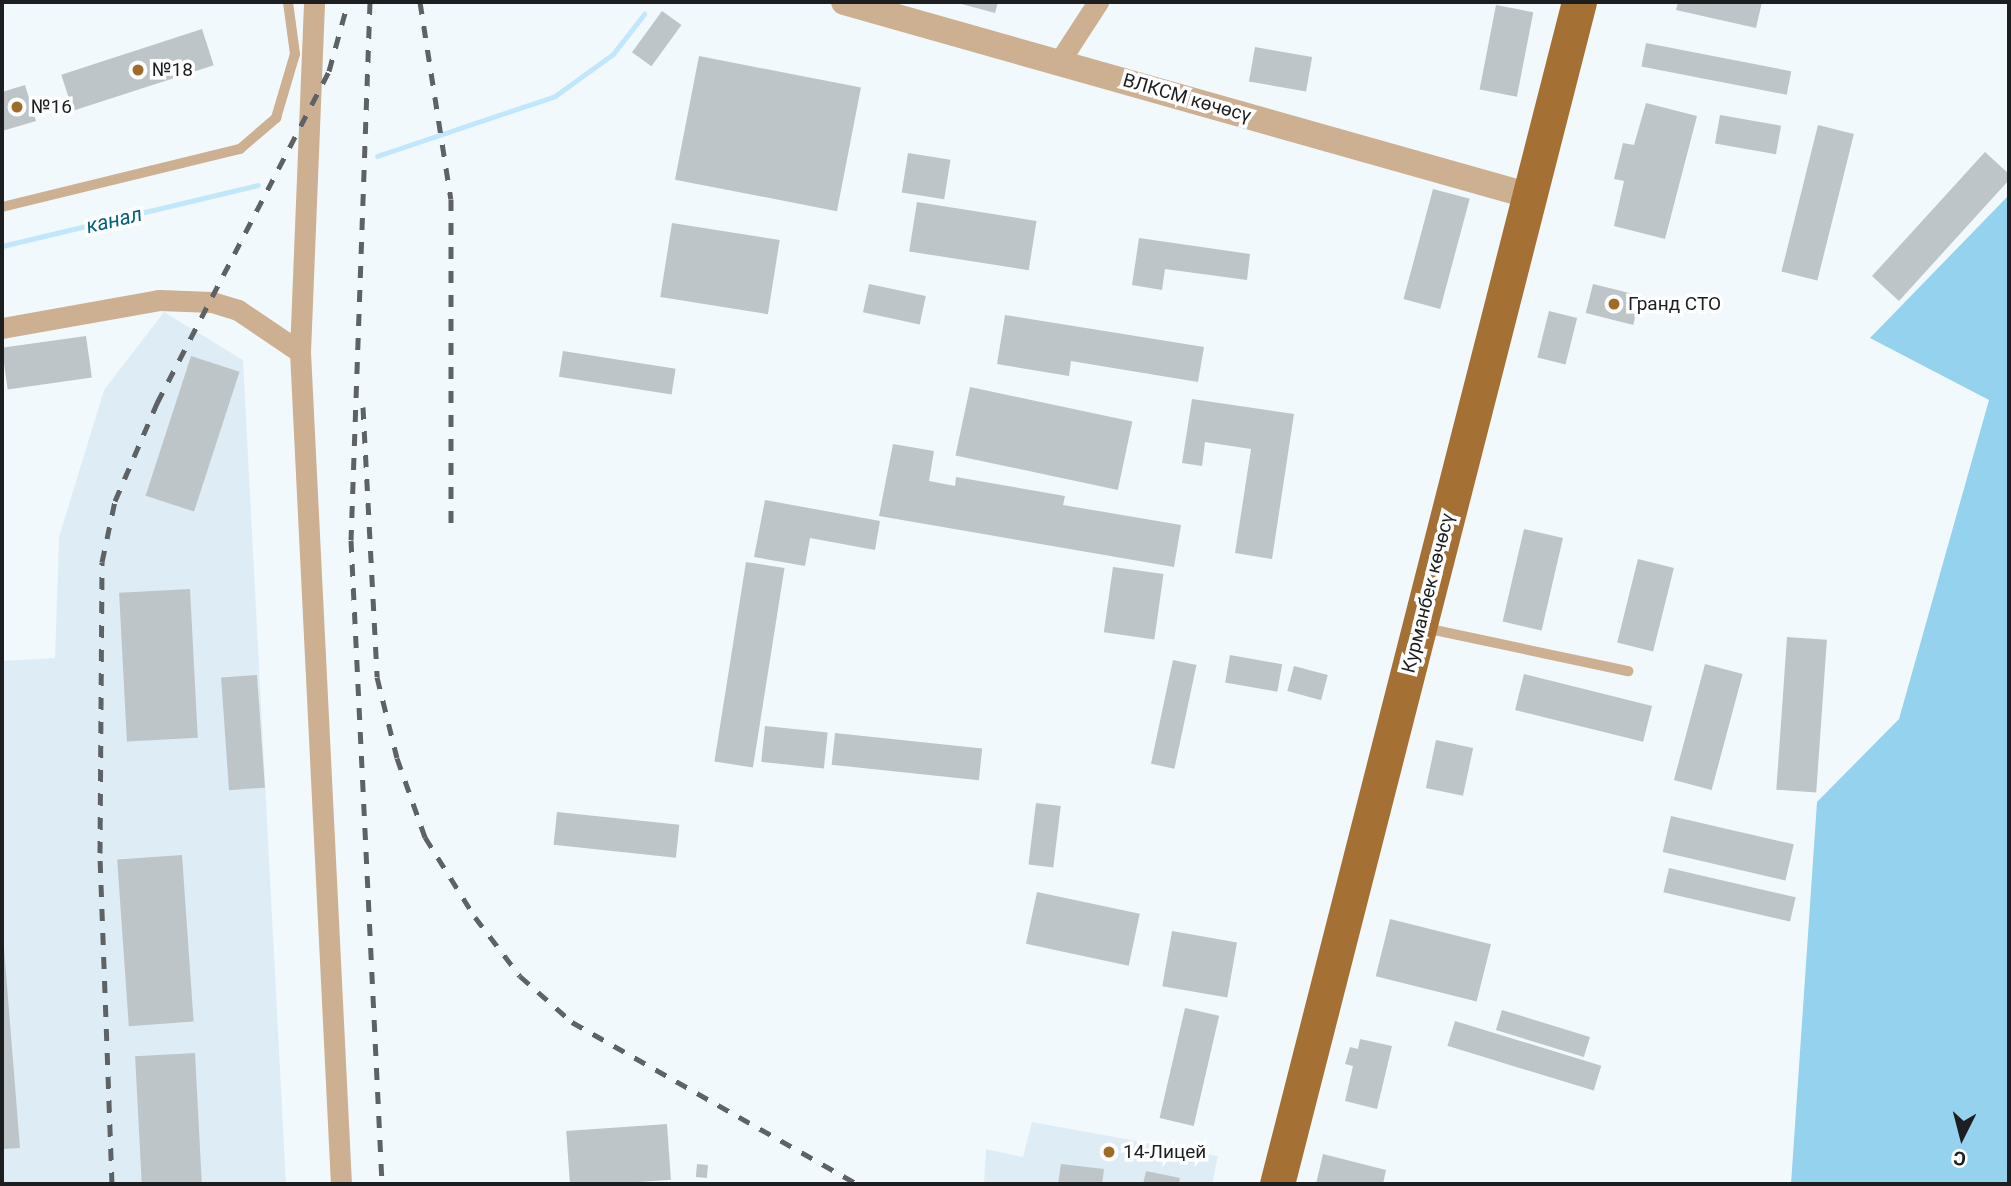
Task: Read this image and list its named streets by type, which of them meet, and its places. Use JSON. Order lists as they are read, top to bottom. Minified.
{"streets":{"main road":["Курманбек көчөсү"],"street":["ВЛКСМ көчөсү"]},"crossings":[["ВЛКСМ көчөсү","Курманбек көчөсү"]],"water":["канал"],"places":["№18","№16","Гранд СТО","14-Лицей"],"north":"bottom"}
